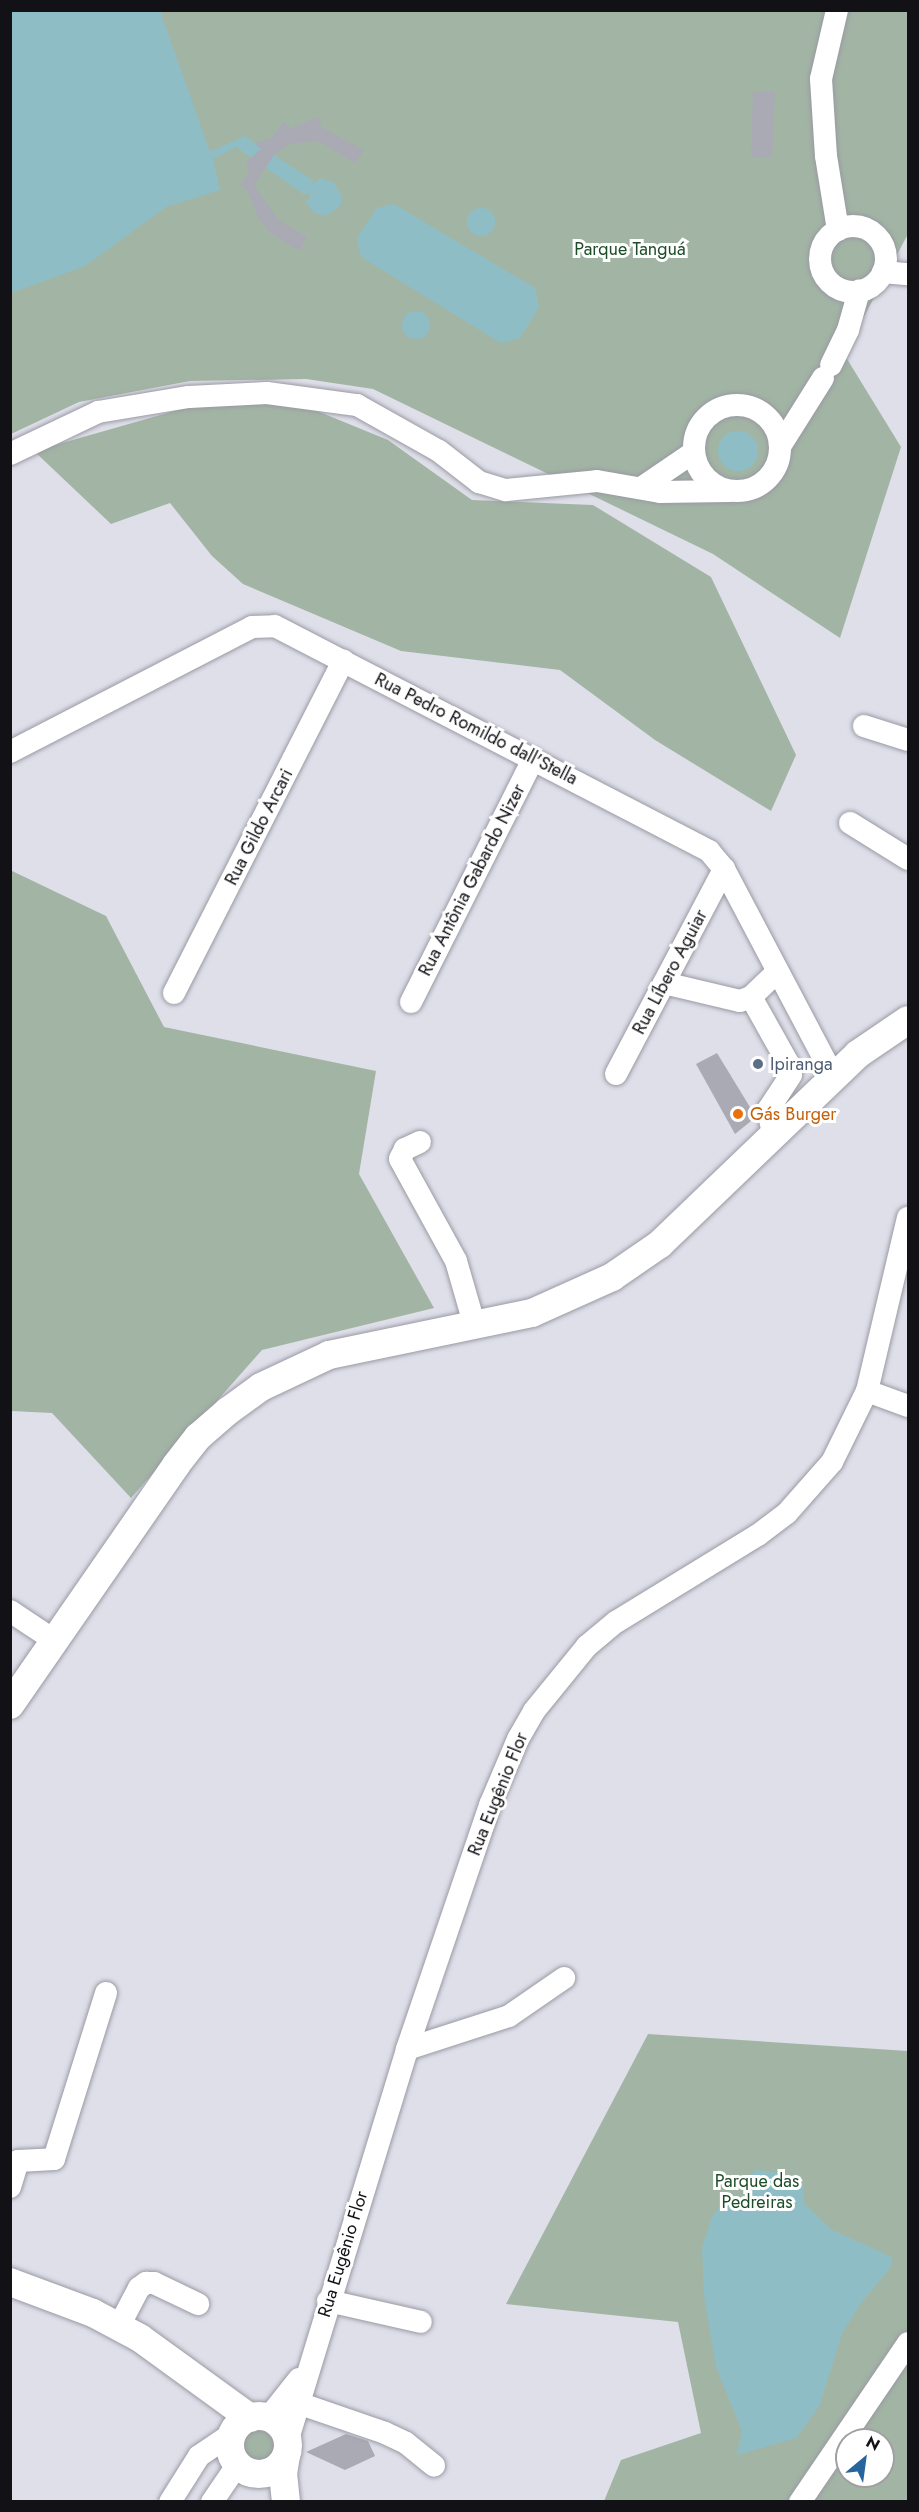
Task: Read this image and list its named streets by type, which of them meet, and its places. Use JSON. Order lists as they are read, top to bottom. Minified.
{"streets":{"street":["Rua Pedro Romildo dall'Stella","Rua Gildo Arcari","Rua Antônia Gabardo Nizer","Rua Líbero Aguiar","Rua Eugênio Flor"]},"crossings":[["Rua Pedro Romildo dall'Stella","Rua Gildo Arcari"],["Rua Pedro Romildo dall'Stella","Rua Antônia Gabardo Nizer"],["Rua Pedro Romildo dall'Stella","Rua Líbero Aguiar"]],"parks":["Parque Tanguá","Parque das Pedreiras"],"places":["Ipiranga","Gás Burger"],"north":"top right"}
